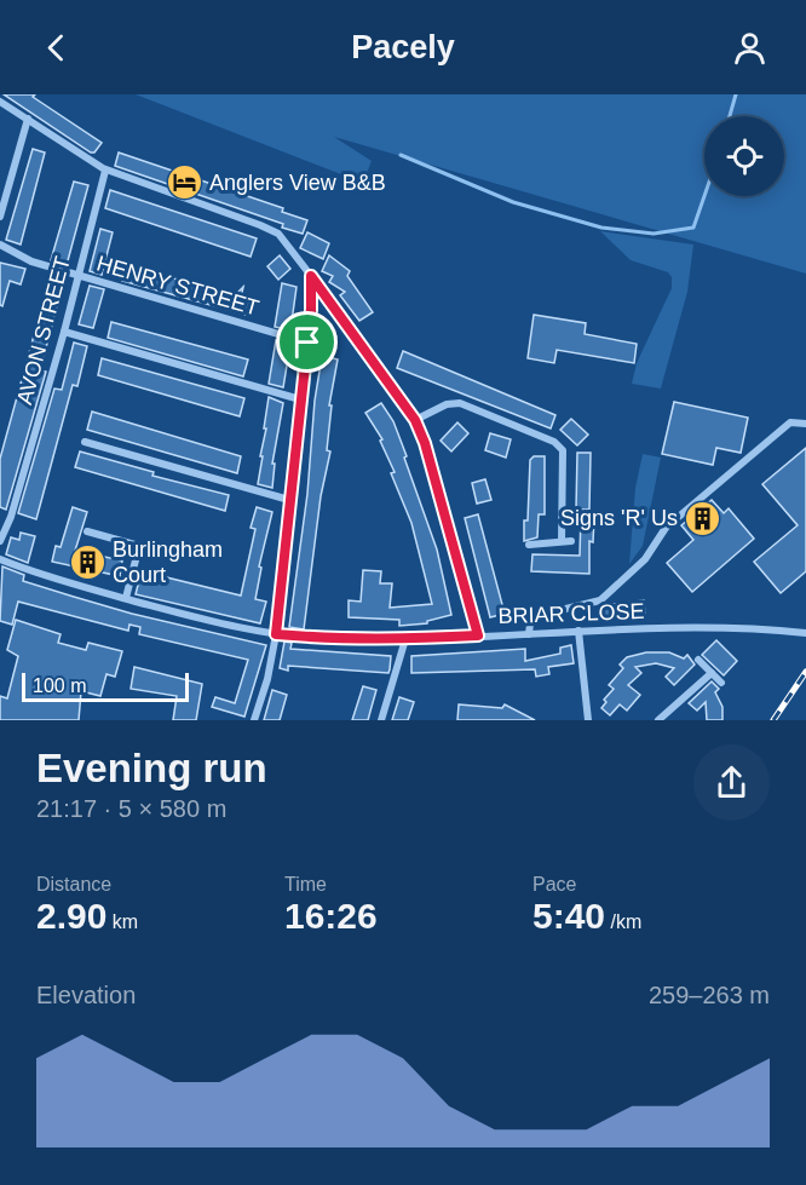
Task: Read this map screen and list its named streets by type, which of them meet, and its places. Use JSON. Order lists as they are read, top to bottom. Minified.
{"streets":{"street":["HENRY STREET","AVON STREET","BRIAR CLOSE"]},"crossings":[["HENRY STREET","AVON STREET"]],"places":{"hotel":["Anglers View B&B"],"building":["Signs 'R' Us","Burlingham Court"]},"scale_bar":"100 m","page":{"header":"Pacely","scale":"100 m","heading":["Evening run","21:17 · 5 × 580 m"],"stats":[["Distance","2.90 km"],["Time","16:26"],["Pace","5:40 /km"]],"chart":["Elevation","259–263 m"]}}
